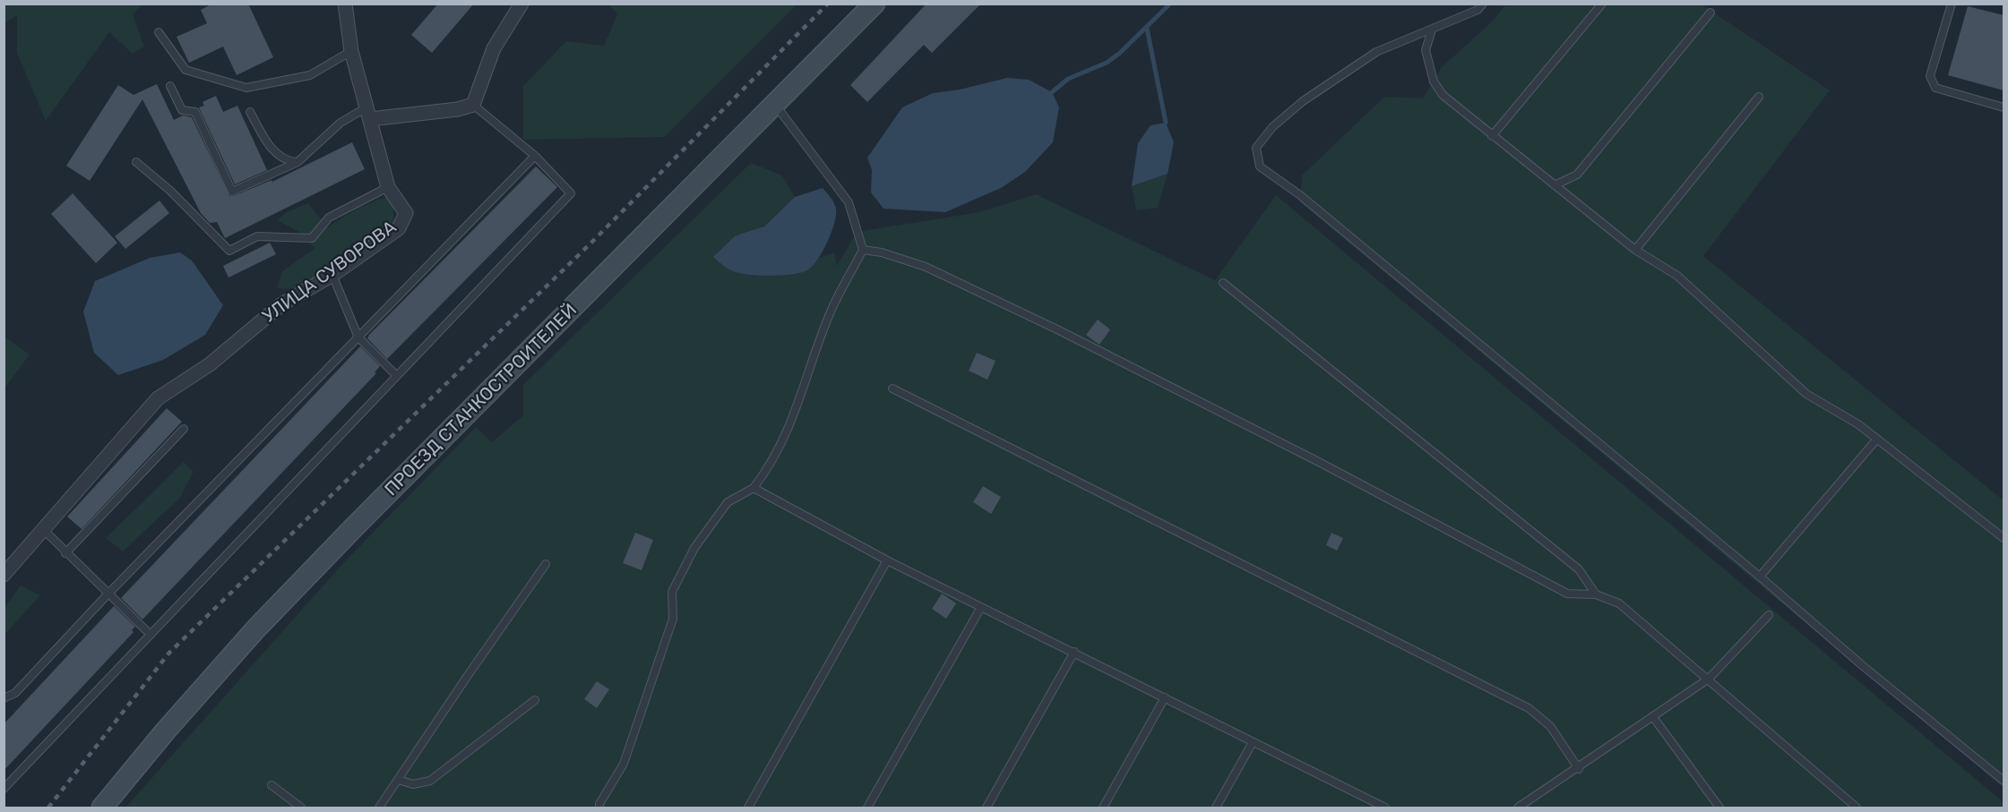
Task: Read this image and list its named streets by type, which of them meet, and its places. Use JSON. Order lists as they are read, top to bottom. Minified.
{"streets":{"main road":["ПРОЕЗД СТАНКОСТРОИТЕЛЕЙ"],"street":["УЛИЦА СУВОРОВА"]}}
